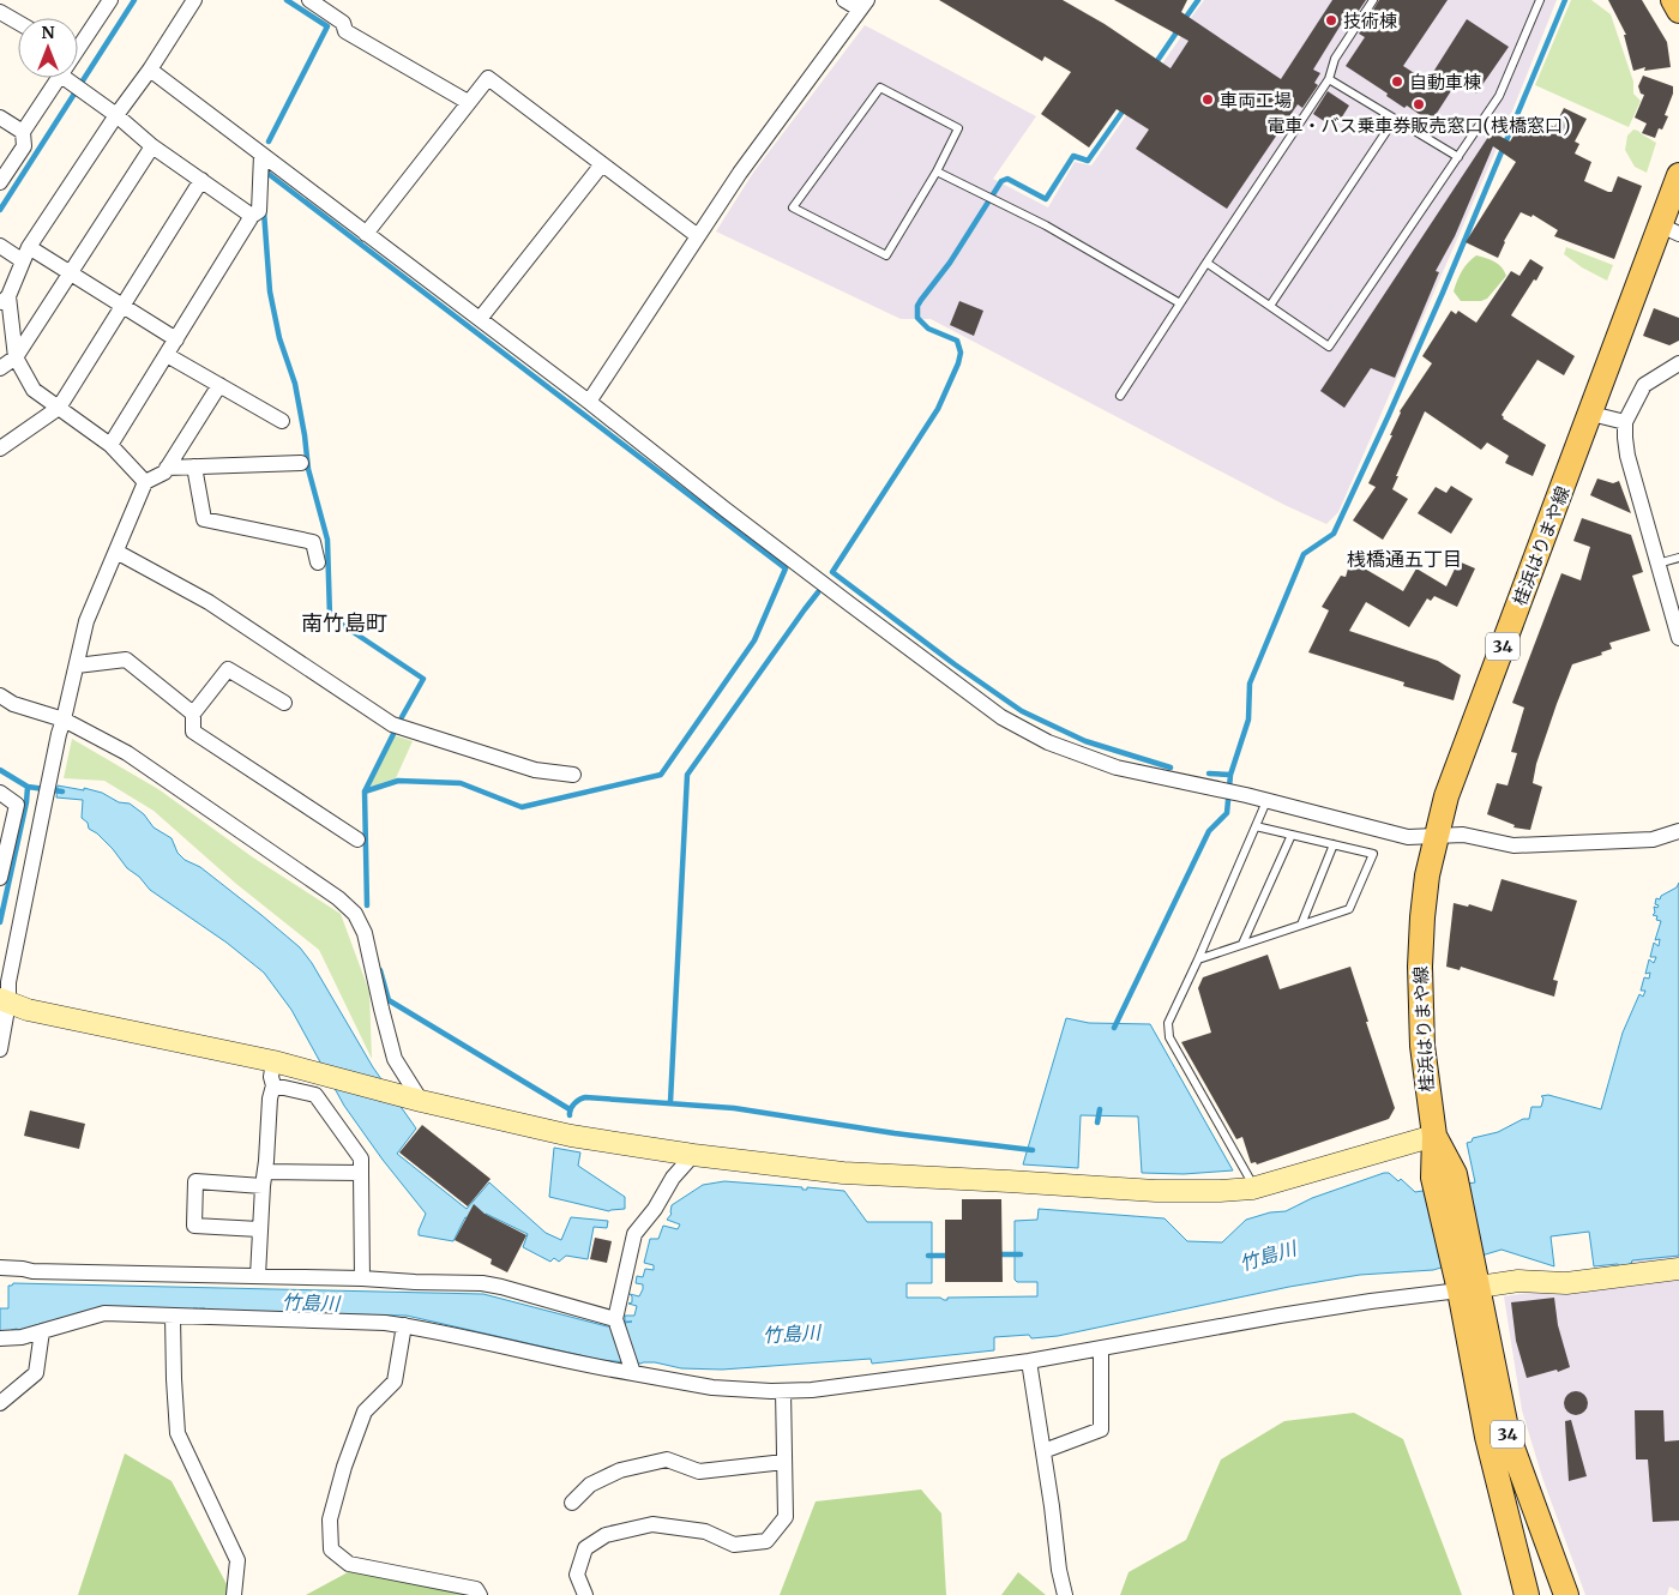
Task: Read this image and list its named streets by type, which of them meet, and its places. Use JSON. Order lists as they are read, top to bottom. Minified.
{"streets":{"main road":["桂浜はりまや線","34"]},"districts":["桟橋通五丁目","南竹島町"],"water":["竹島川"],"places":["技術棟","自動車棟","車両工場","電車・バス乗車券販売窓口(桟橋窓口)"],"north":"top"}
